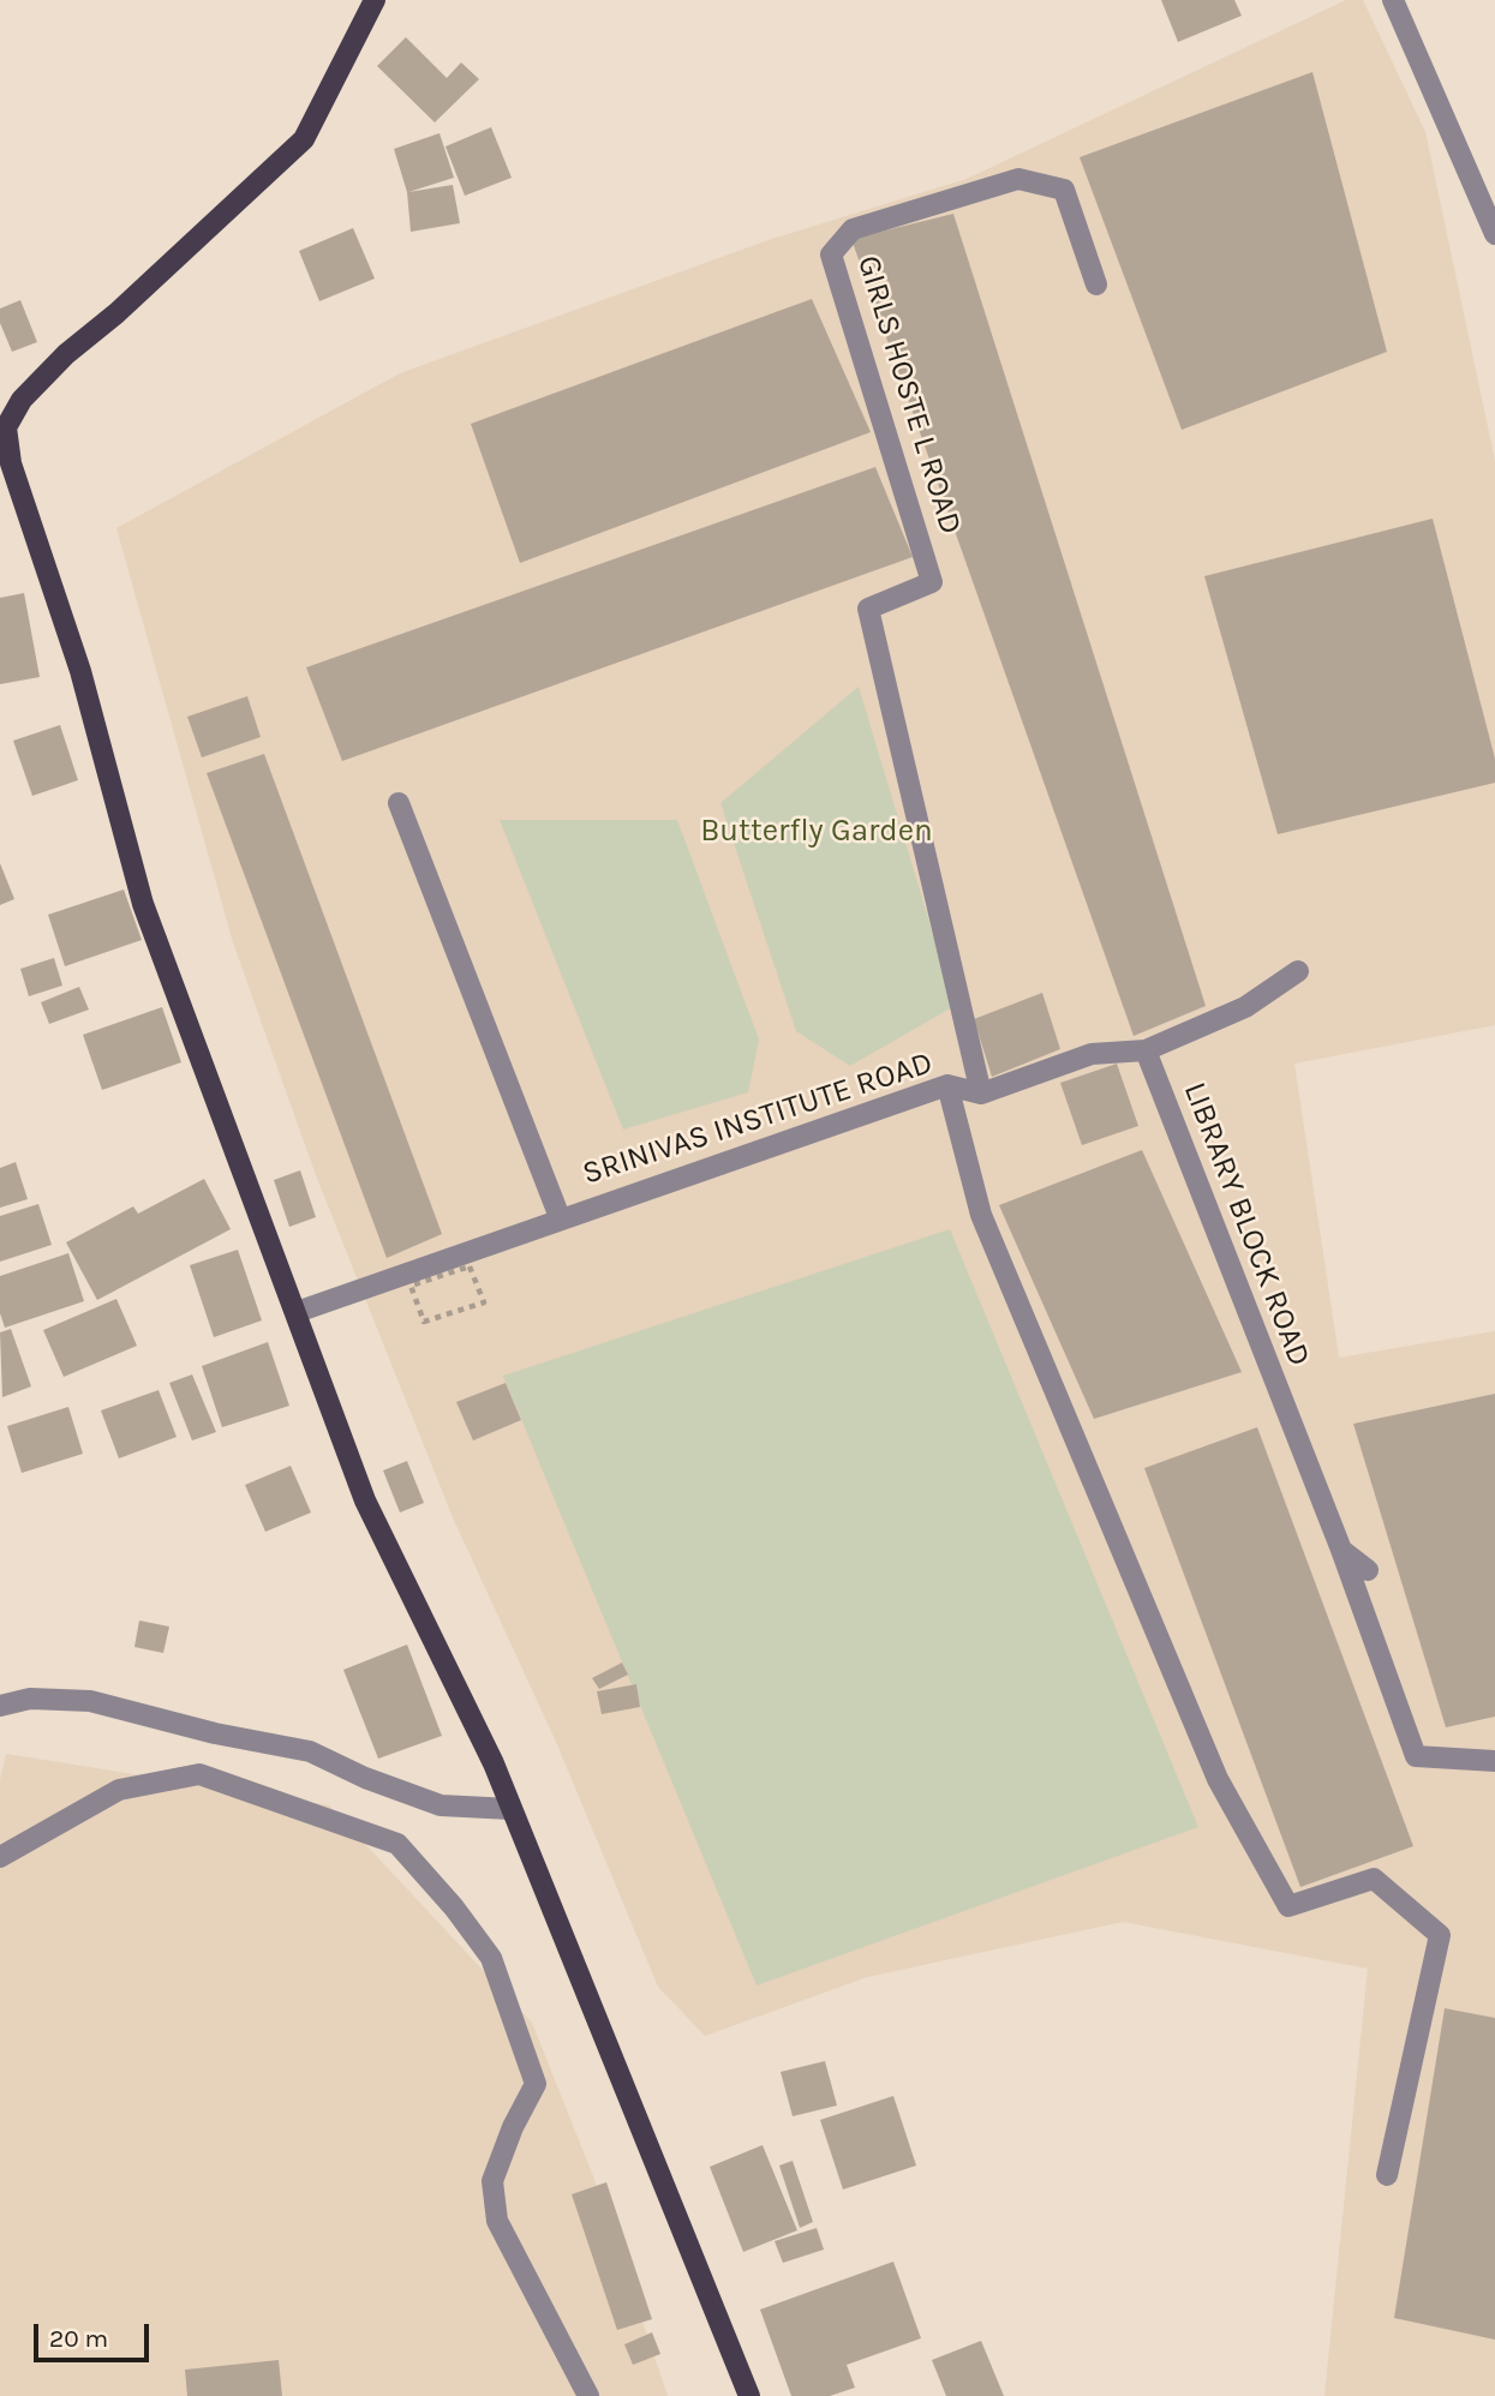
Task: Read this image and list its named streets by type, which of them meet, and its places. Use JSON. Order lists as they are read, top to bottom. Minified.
{"streets":{"street":["GIRLS HOSTE L ROAD","SRINIVAS INSTITUTE ROAD","LIBRARY BLOCK ROAD"]},"crossings":[["GIRLS HOSTE L ROAD","SRINIVAS INSTITUTE ROAD"]],"parks":["Butterfly Garden"],"scale_bar":"20 m"}
